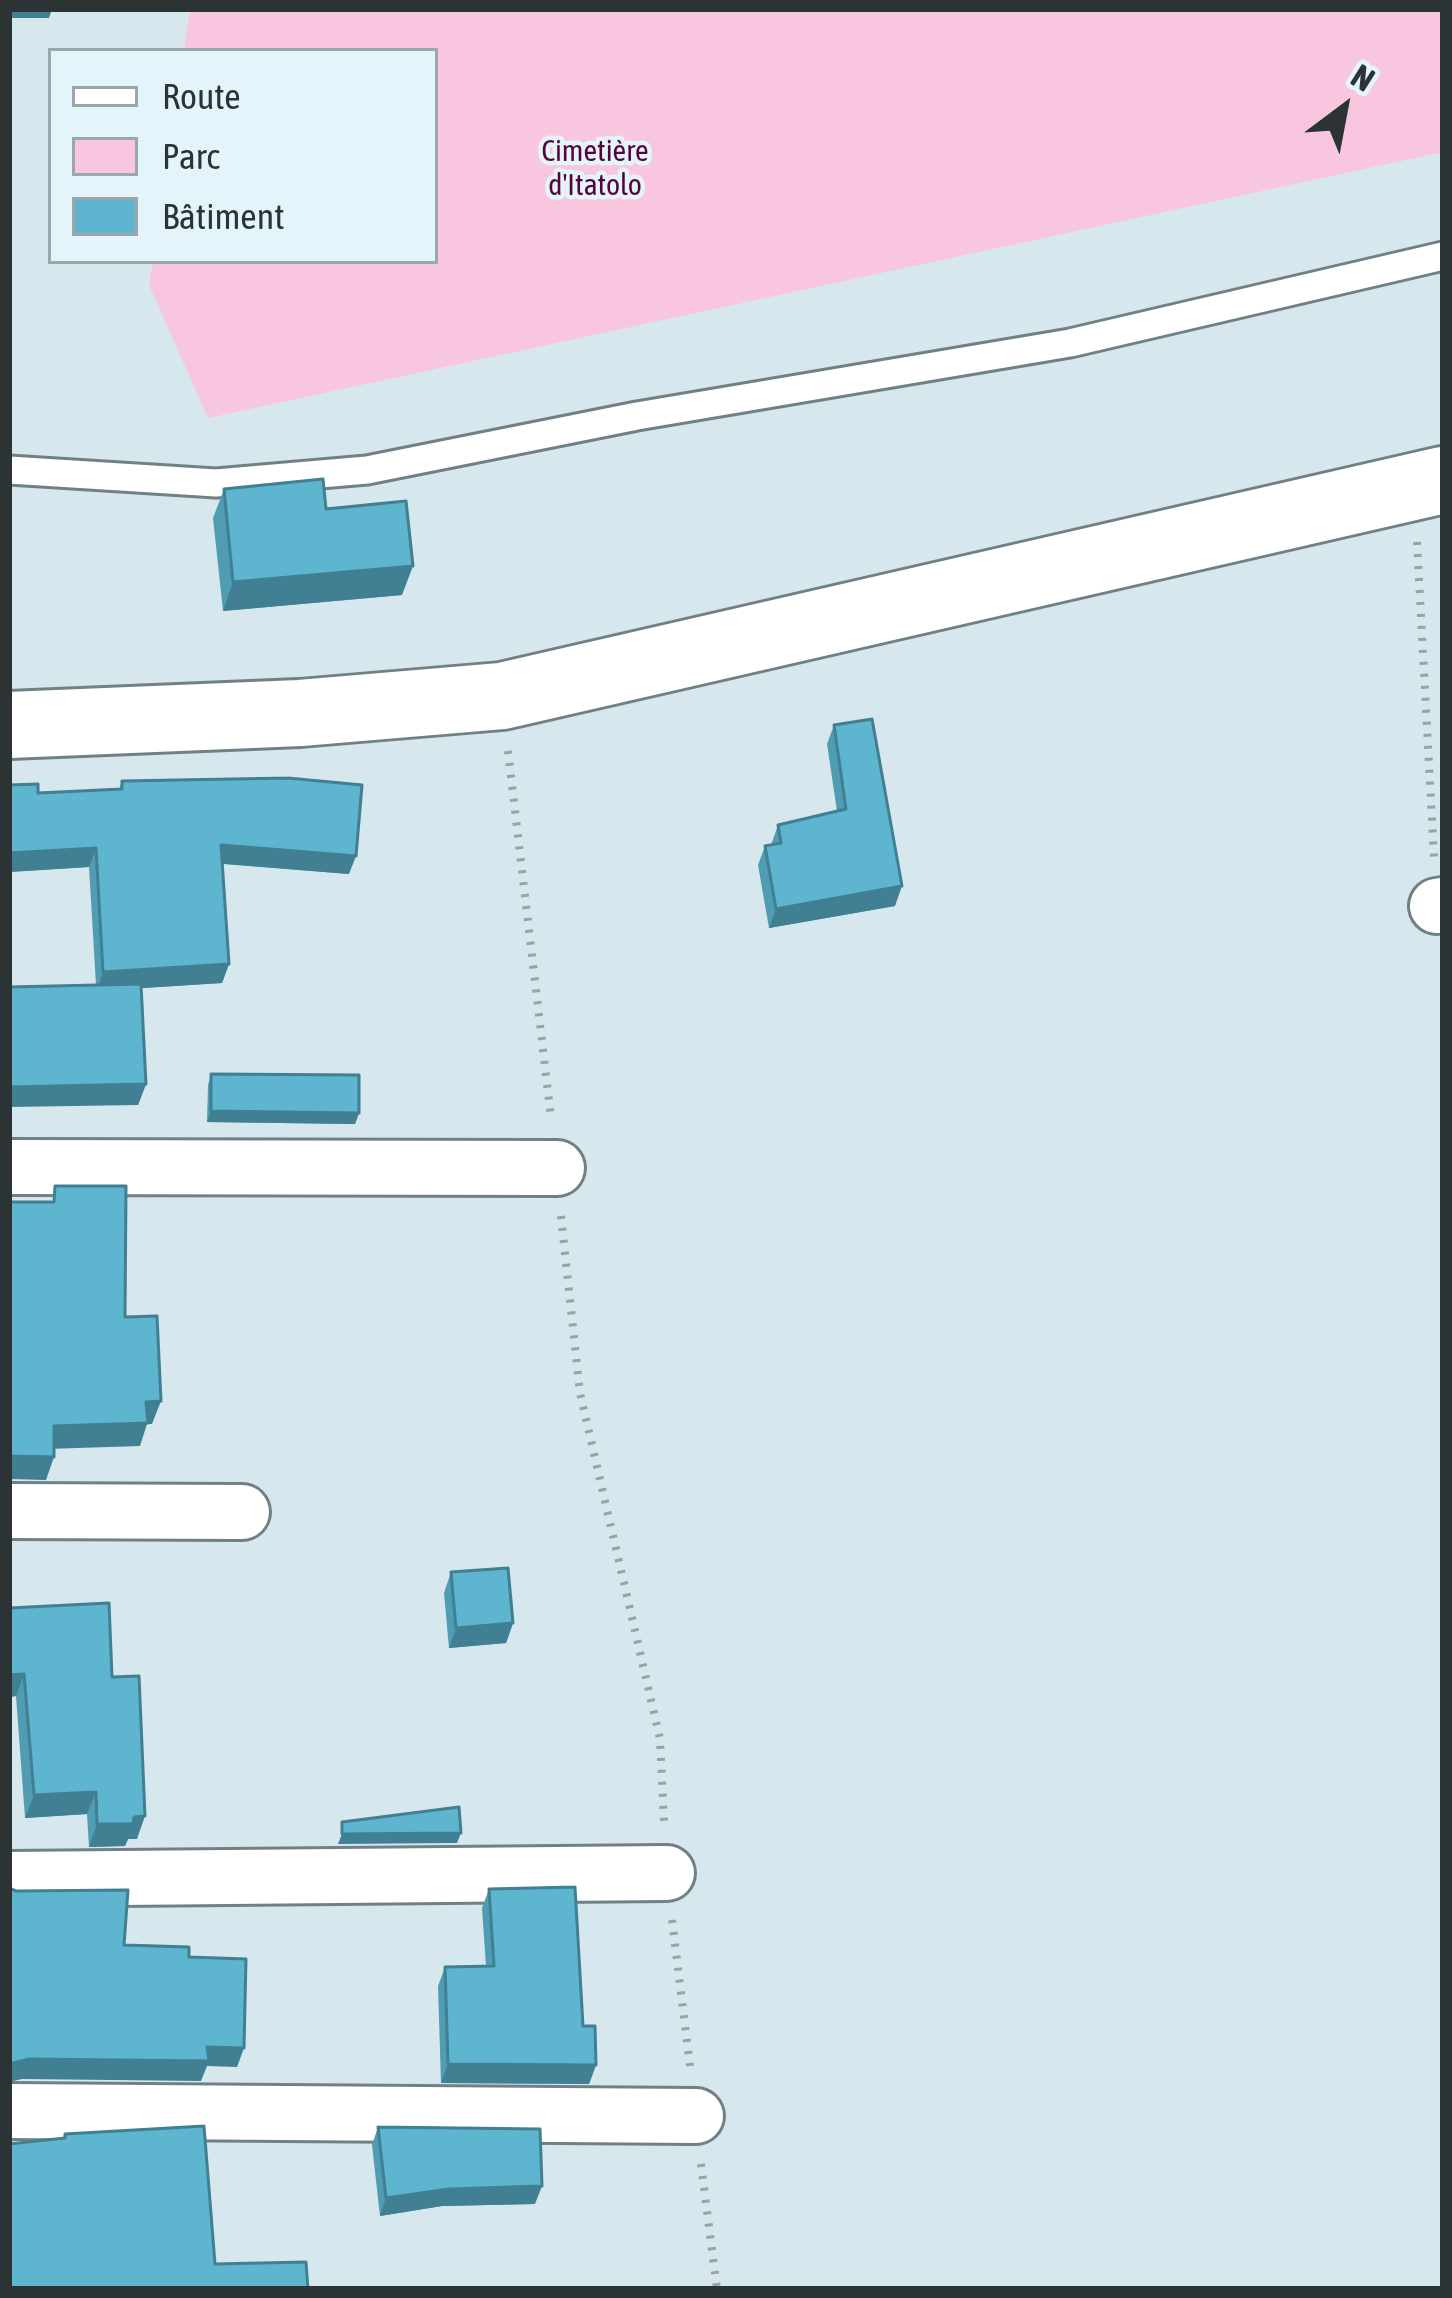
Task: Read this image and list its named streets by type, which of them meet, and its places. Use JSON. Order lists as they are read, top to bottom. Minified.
{"parks":["Cimetière d'Itatolo"],"legend":["Route","Parc","Bâtiment"],"north":"top right"}
